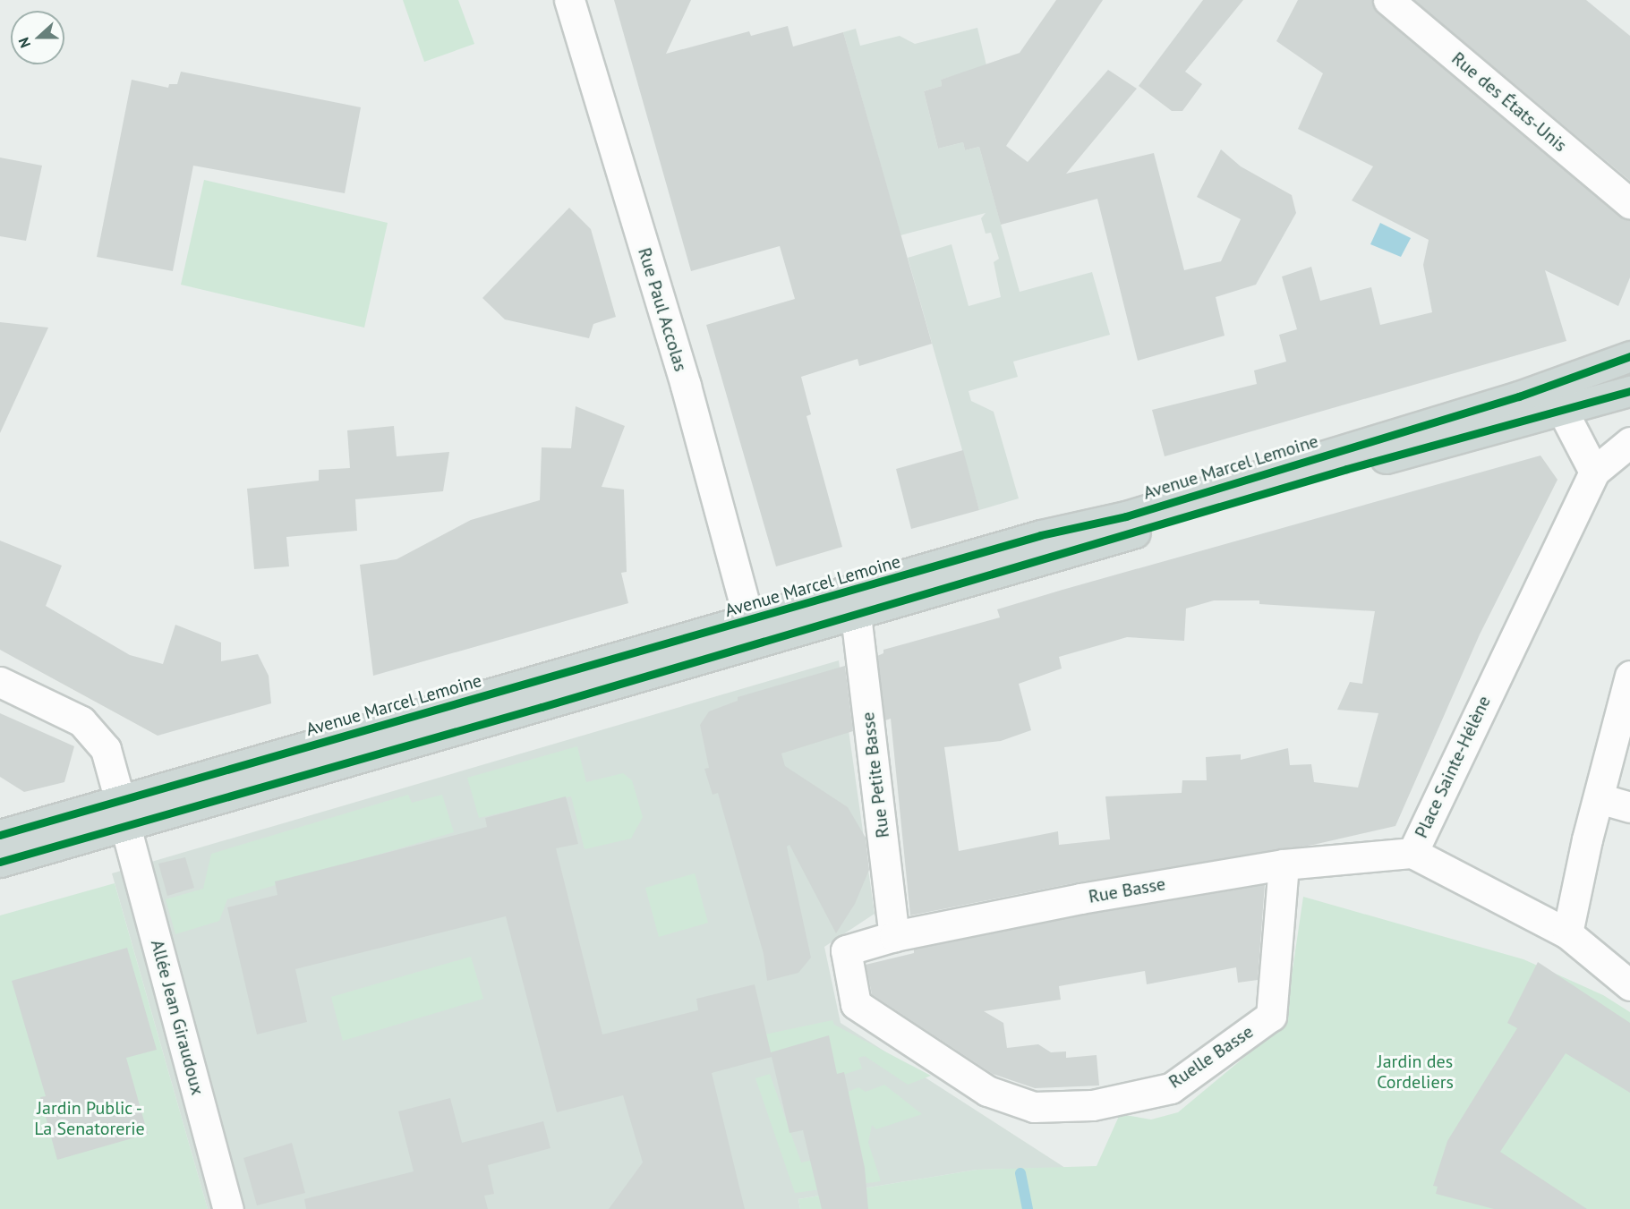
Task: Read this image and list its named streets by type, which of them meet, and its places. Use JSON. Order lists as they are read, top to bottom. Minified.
{"streets":{"main road":["Avenue Marcel Lemoine"],"street":["Rue des États-Unis","Rue Paul Accolas","Place Sainte-Hélène","Rue Petite Basse","Rue Basse","Allée Jean Giraudoux","Ruelle Basse"]},"crossings":[["Rue Paul Accolas","Avenue Marcel Lemoine"],["Avenue Marcel Lemoine","Rue Petite Basse"],["Avenue Marcel Lemoine","Allée Jean Giraudoux"],["Place Sainte-Hélène","Rue Basse"],["Rue Petite Basse","Rue Basse"],["Rue Basse","Ruelle Basse"]],"parks":["Jardin des Cordeliers","Jardin Public - La Senatorerie"],"north":"left"}
